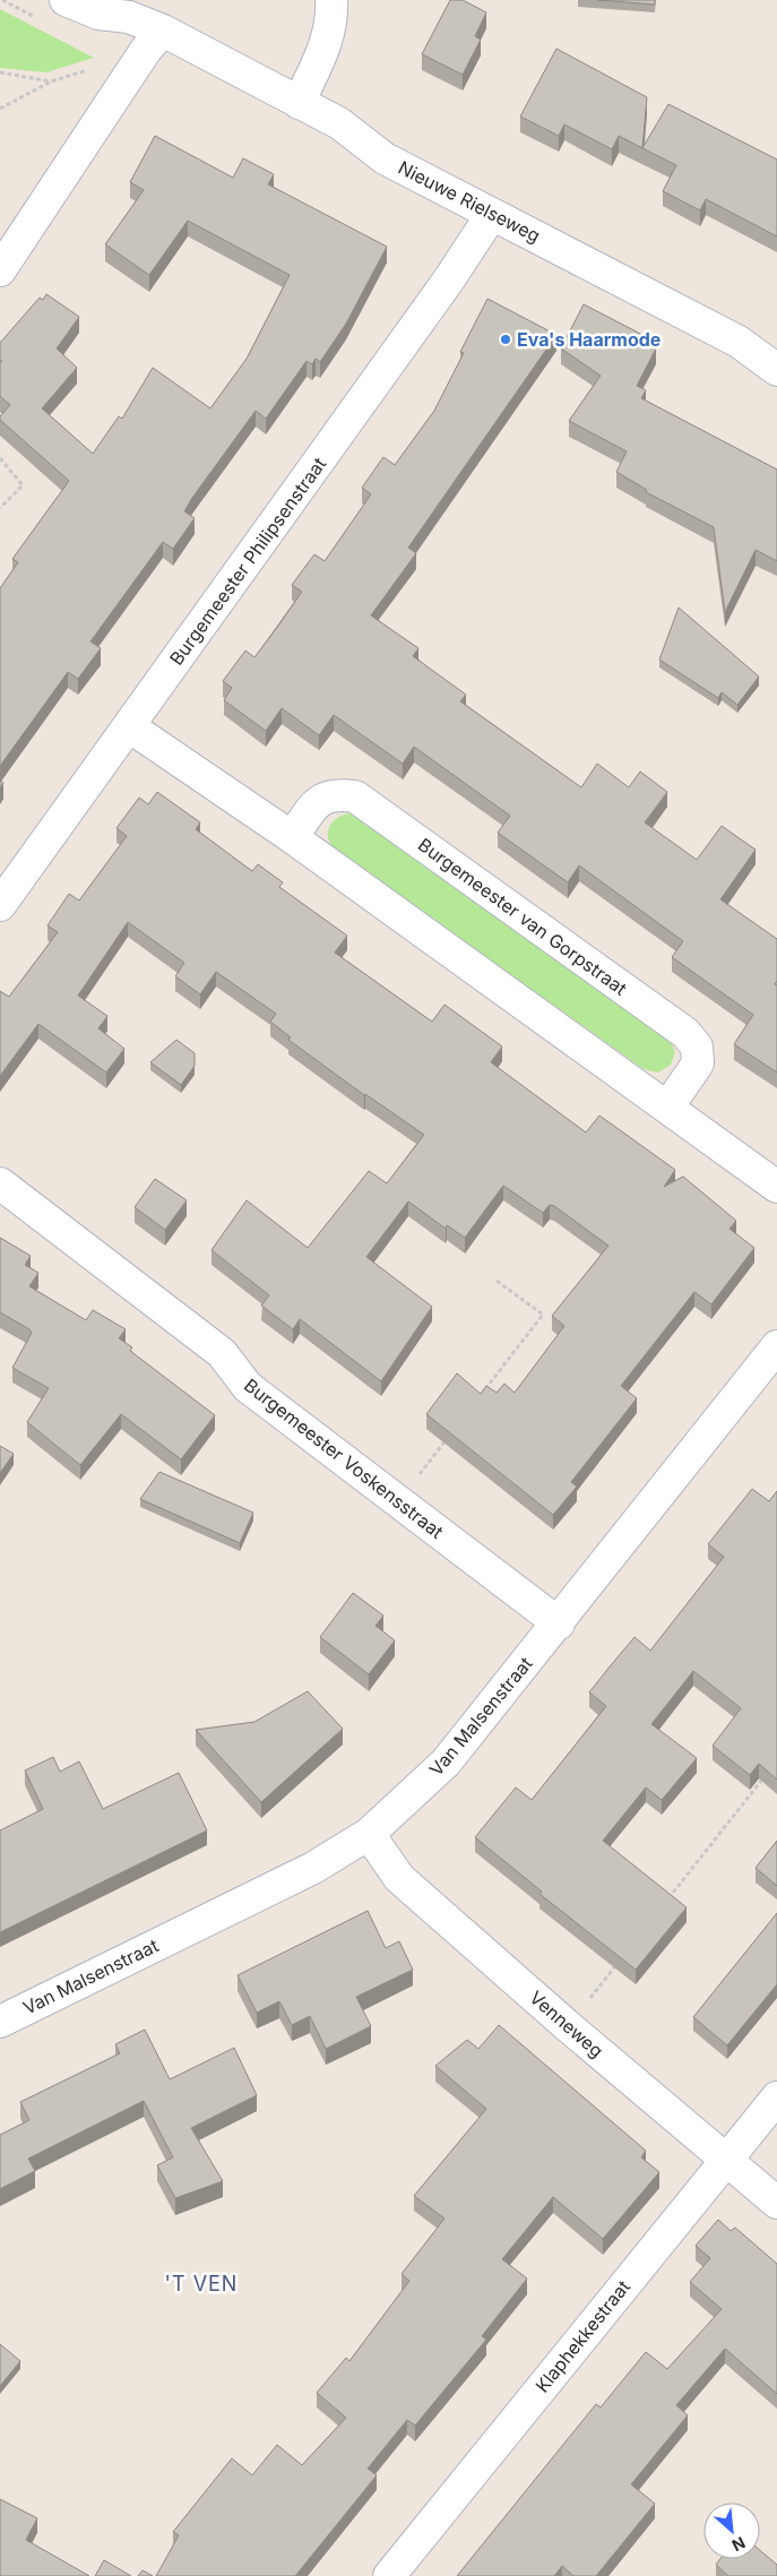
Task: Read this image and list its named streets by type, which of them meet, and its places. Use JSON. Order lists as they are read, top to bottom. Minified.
{"streets":{"street":["Nieuwe Rielseweg","Burgemeester Philipsenstraat","Burgemeester van Gorpstraat","Burgemeester Voskensstraat","Van Malsenstraat","Venneweg","Klaphekkestraat"]},"crossings":[["Nieuwe Rielseweg","Burgemeester Philipsenstraat"],["Burgemeester Voskensstraat","Van Malsenstraat"],["Van Malsenstraat","Venneweg"],["Venneweg","Klaphekkestraat"]],"districts":["'T VEN"],"places":["Eva's Haarmode"],"north":"bottom right"}
